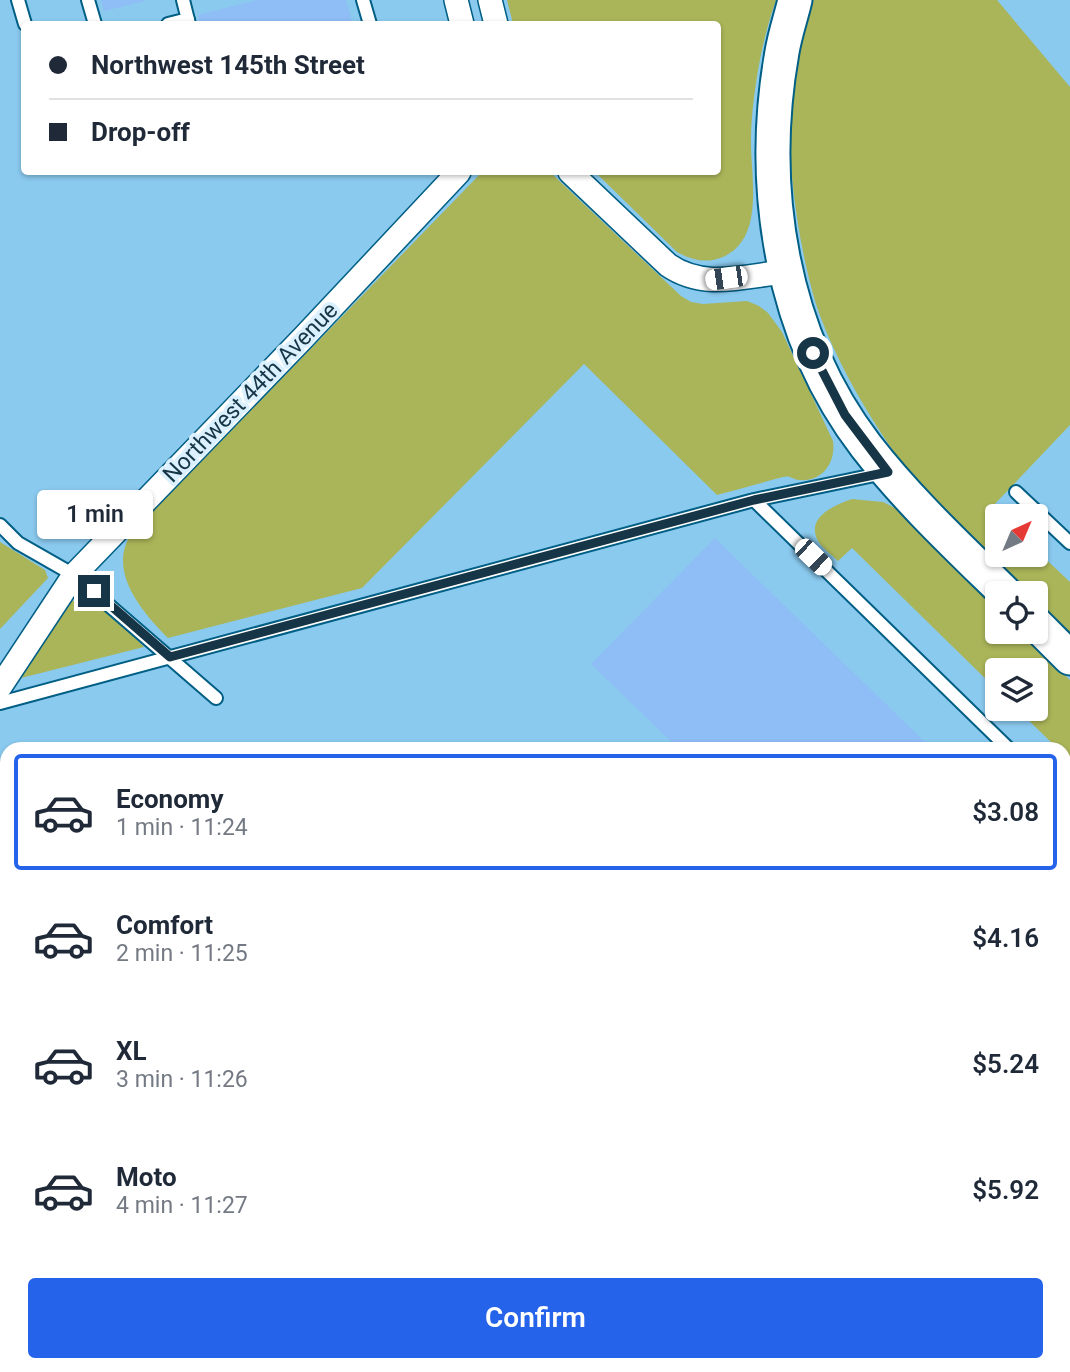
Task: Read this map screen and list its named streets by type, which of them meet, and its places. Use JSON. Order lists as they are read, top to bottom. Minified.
{"streets":{"street":["Northwest 44th Avenue"]},"north":"top right","page":{"banner":["Northwest 145th Street","Drop-off"],"bubble":"1 min","list":[{"name":"Economy","note":"1 min · 11:24","value":"$3.08"},{"name":"Comfort","note":"2 min · 11:25","value":"$4.16"},{"name":"XL","note":"3 min · 11:26","value":"$5.24"},{"name":"Moto","note":"4 min · 11:27","value":"$5.92"}],"buttons":"Confirm"}}
